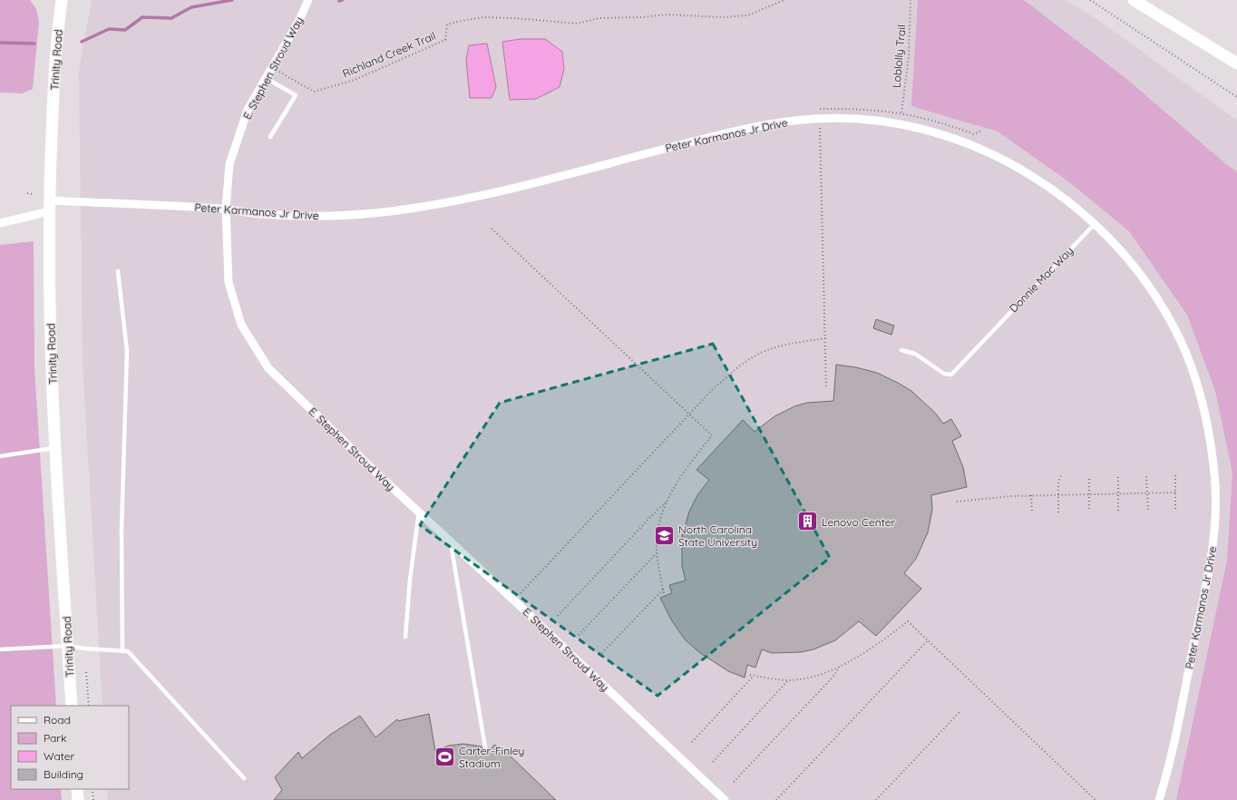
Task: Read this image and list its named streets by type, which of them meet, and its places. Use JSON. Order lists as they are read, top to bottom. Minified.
{"streets":{"main road":["Trinity Road"],"street":["E. Stephen Stroud Way","Peter Karmanos Jr Drive"],"lane":["Donnie Mac Way"],"path":["Richland Creek Trail","Loblolly Trail"]},"crossings":[["Trinity Road","Peter Karmanos Jr Drive"],["E. Stephen Stroud Way","Peter Karmanos Jr Drive"],["Peter Karmanos Jr Drive","Donnie Mac Way"]],"places":{"building":["Lenovo Center"],"school or university":["North Carolina State University"],"sports":["Carter-Finley Stadium"]},"legend":["Road","Park","Water","Building"]}
